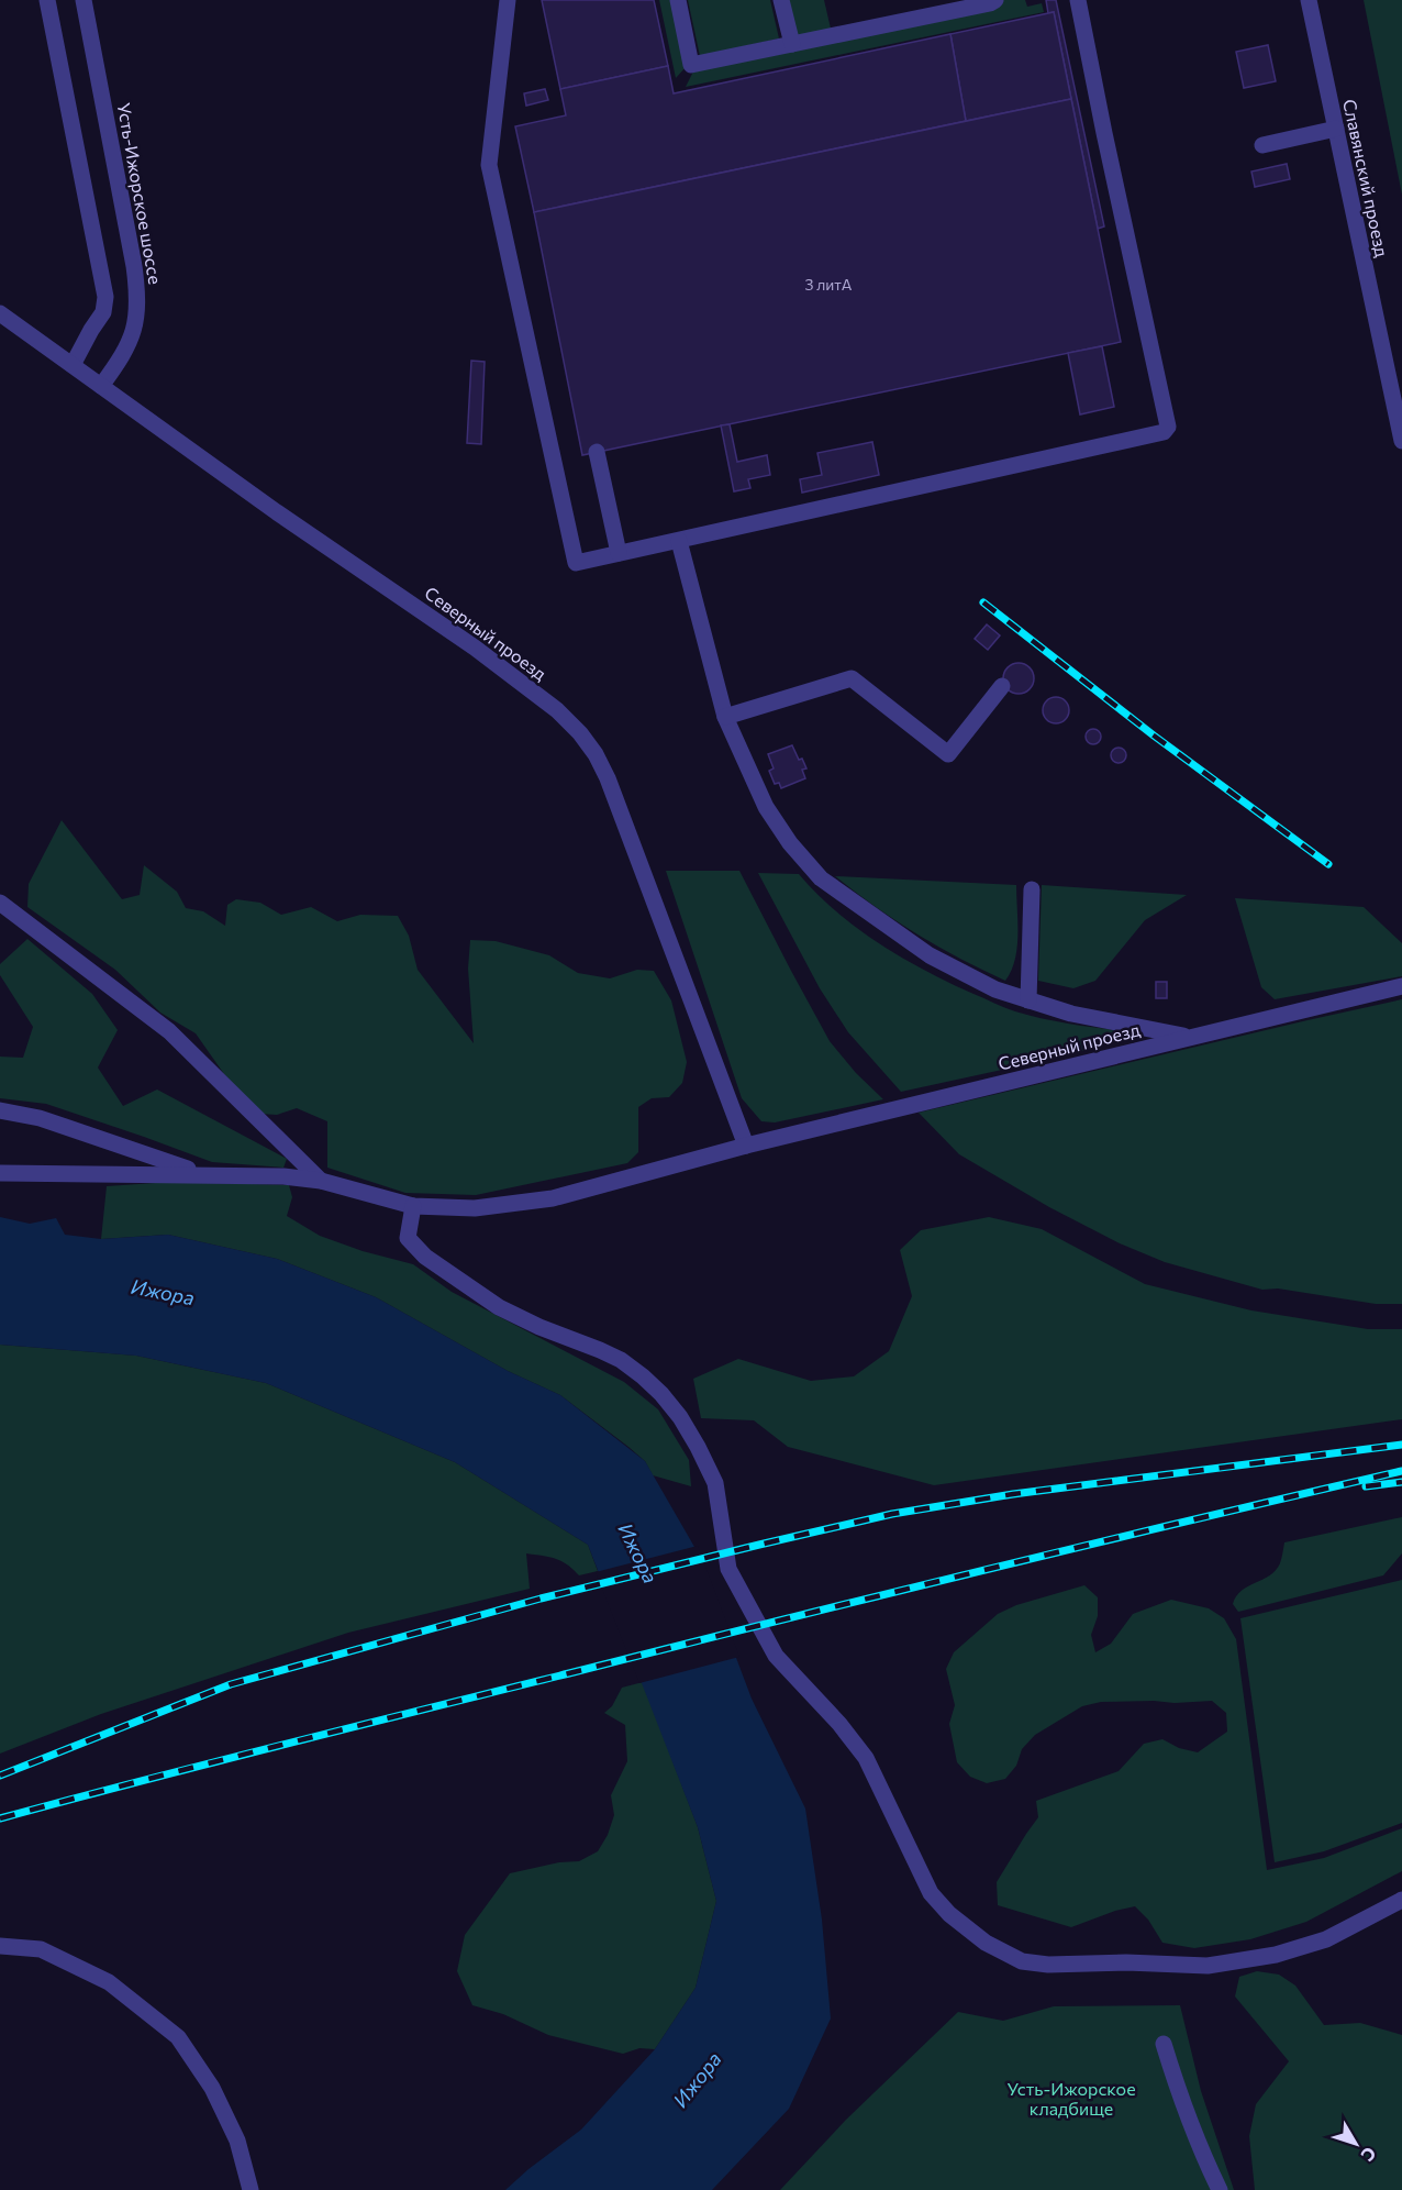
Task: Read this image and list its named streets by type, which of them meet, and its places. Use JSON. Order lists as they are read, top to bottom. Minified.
{"streets":{"street":["Славянский проезд","Усть-Ижорское шоссе","Северный проезд"]},"crossings":[["Усть-Ижорское шоссе","Северный проезд"]],"water":["Ижора"],"parks":["Усть-Ижорское кладбище"],"house_numbers":["3 литА"],"north":"bottom right"}
